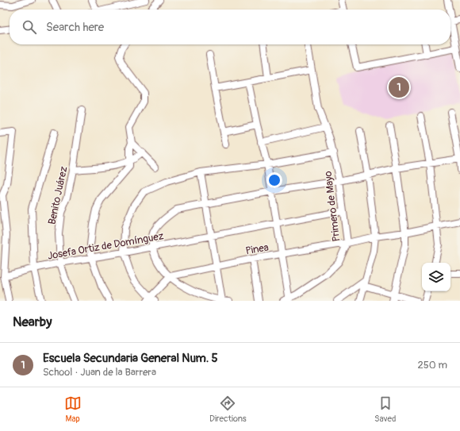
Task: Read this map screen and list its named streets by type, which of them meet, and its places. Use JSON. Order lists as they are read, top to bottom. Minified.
{"streets":{"street":["Benito Juárez","Primero de Mayo","Josefa Ortiz de Domínguez","Pinea"]},"crossings":[["Benito Juárez","Josefa Ortiz de Domínguez"],["Primero de Mayo","Josefa Ortiz de Domínguez"],["Primero de Mayo","Pinea"]],"page":{"search":"Search here","pins":"1","heading":"Nearby","list":[{"mark":"1","name":"Escuela Secundaria General Num. 5","note":"School · Juan de la Barrera","value":"250 m"}],"nav":["Map","Directions","Saved"]}}
